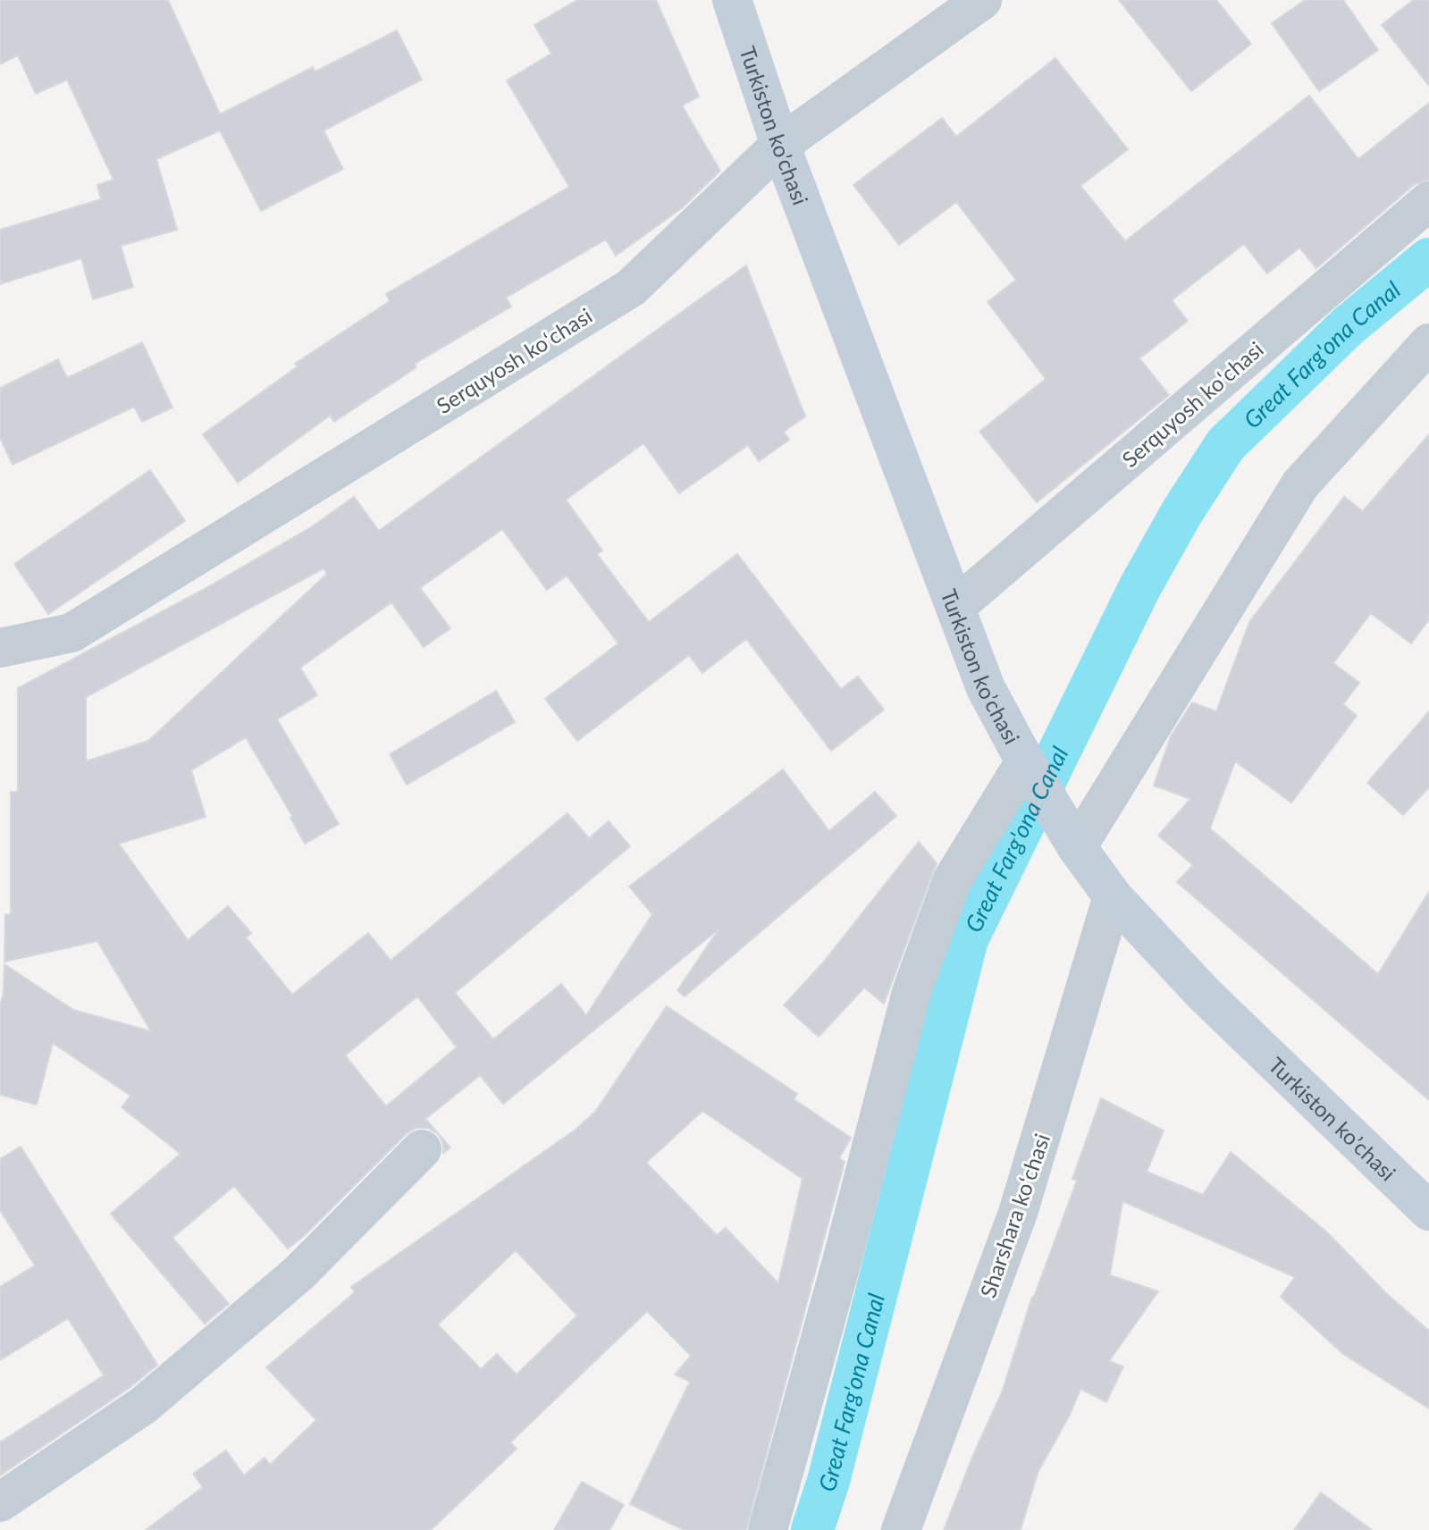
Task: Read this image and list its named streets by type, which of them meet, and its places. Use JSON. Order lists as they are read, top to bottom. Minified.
{"streets":{"main road":["Turkiston ko’chasi"],"street":["Serquyosh koʻchasi","Sharshara koʻchasi"]},"crossings":[["Turkiston ko’chasi","Serquyosh koʻchasi"],["Turkiston ko’chasi","Sharshara koʻchasi"]],"water":["Great Farg'ona Canal"]}
